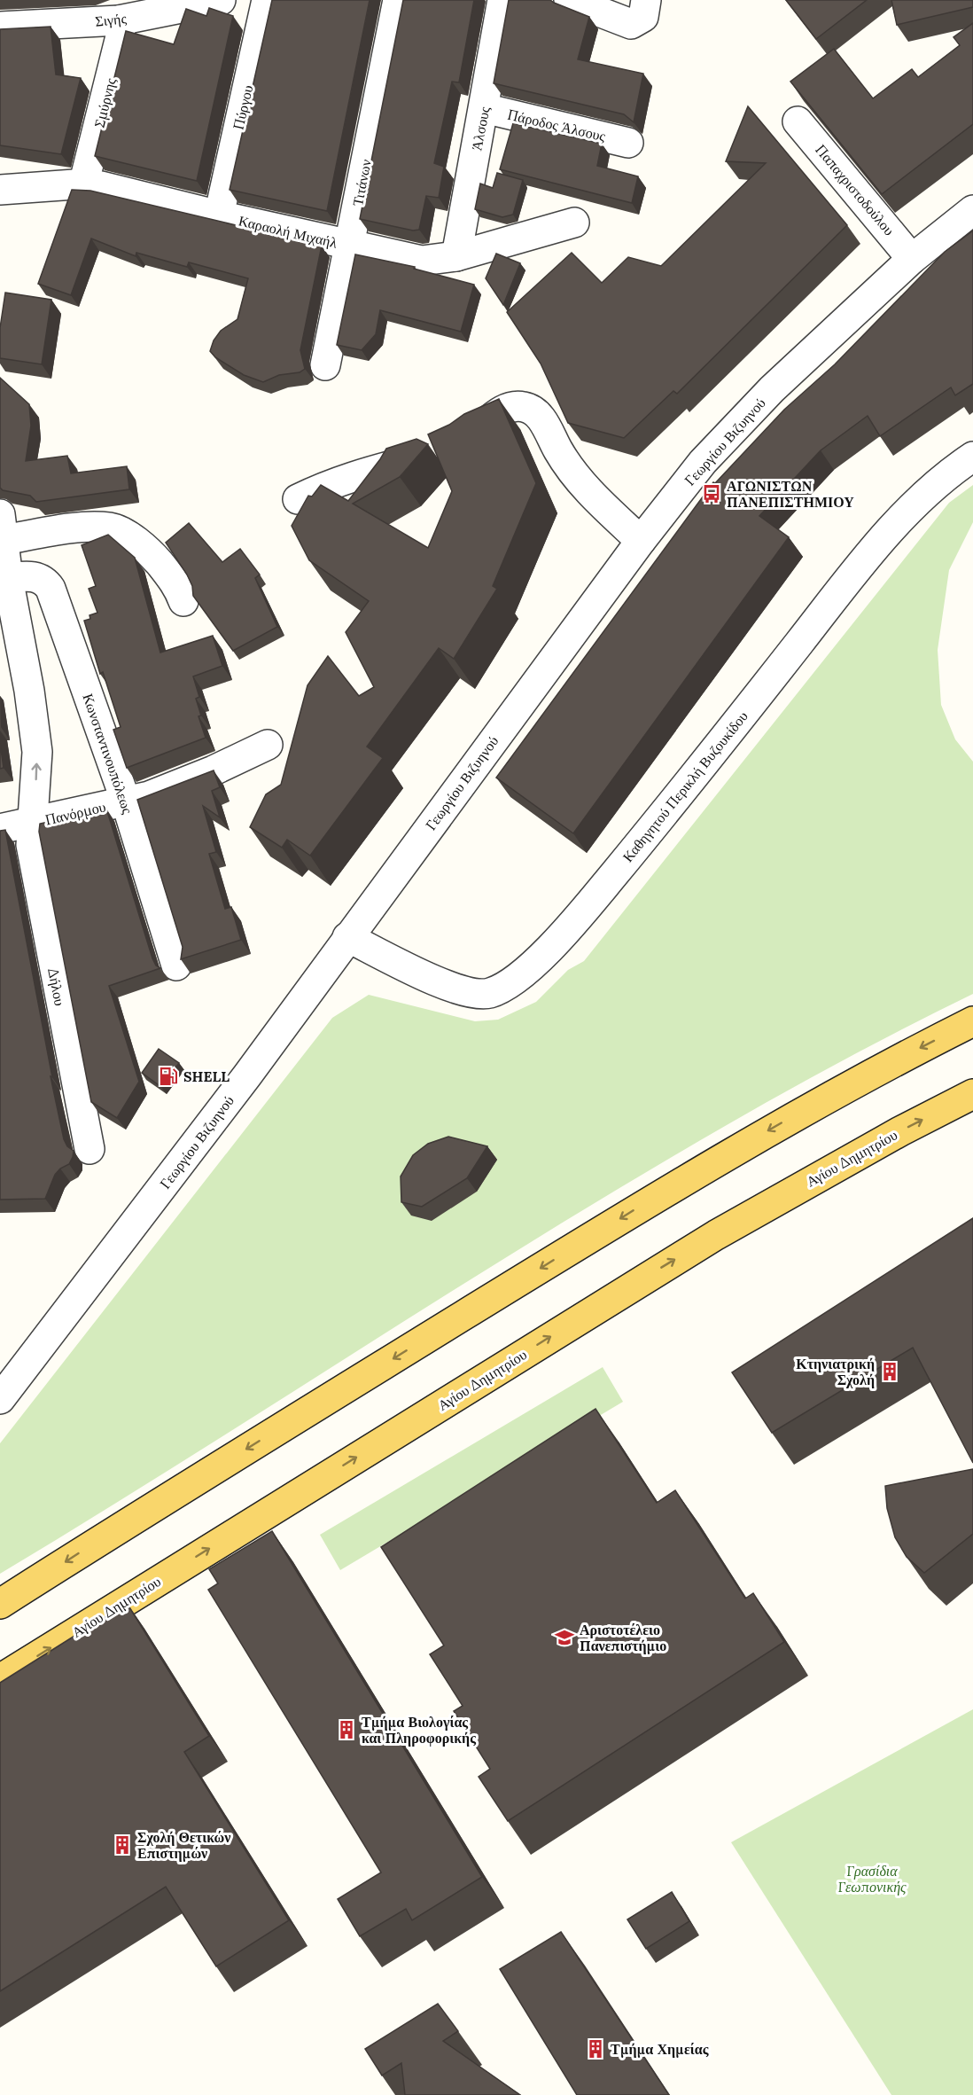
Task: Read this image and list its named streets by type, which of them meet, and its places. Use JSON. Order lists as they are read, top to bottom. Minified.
{"streets":{"main road":["Αγίου Δημητρίου"],"street":["Σιγής","Σμύρνης","Πύργου","Πάροδος Άλσους","Άλσους","Τιτάνων","Παπαχριστοδούλου","Καραολή Μιχαήλ","Γεωργίου Βιζυηνού","Κωνσταντινουπόλεως","Καθηγητού Περικλή Βυζουκίδου","Πανόρμου","Δήλου"]},"crossings":[["Σιγής","Σμύρνης"],["Σμύρνης","Καραολή Μιχαήλ"],["Πύργου","Καραολή Μιχαήλ"],["Πάροδος Άλσους","Άλσους"],["Άλσους","Καραολή Μιχαήλ"],["Τιτάνων","Καραολή Μιχαήλ"],["Παπαχριστοδούλου","Γεωργίου Βιζυηνού"],["Γεωργίου Βιζυηνού","Καθηγητού Περικλή Βυζουκίδου"],["Κωνσταντινουπόλεως","Πανόρμου"],["Πανόρμου","Δήλου"]],"parks":["Γρασίδια Γεωπονικής"],"places":{"bus stop":["ΑΓΩΝΙΣΤΩΝ ΠΑΝΕΠΙΣΤΗΜΙΟΥ"],"fuel station":["SHELL"],"building":["Κτηνιατρική Σχολή","Τμήμα Βιολογίας και Πληροφορικής","Σχολή Θετικών Επιστημών","Τμήμα Χημείας"],"school or university":["Αριστοτέλειο Πανεπιστήμιο"]}}
